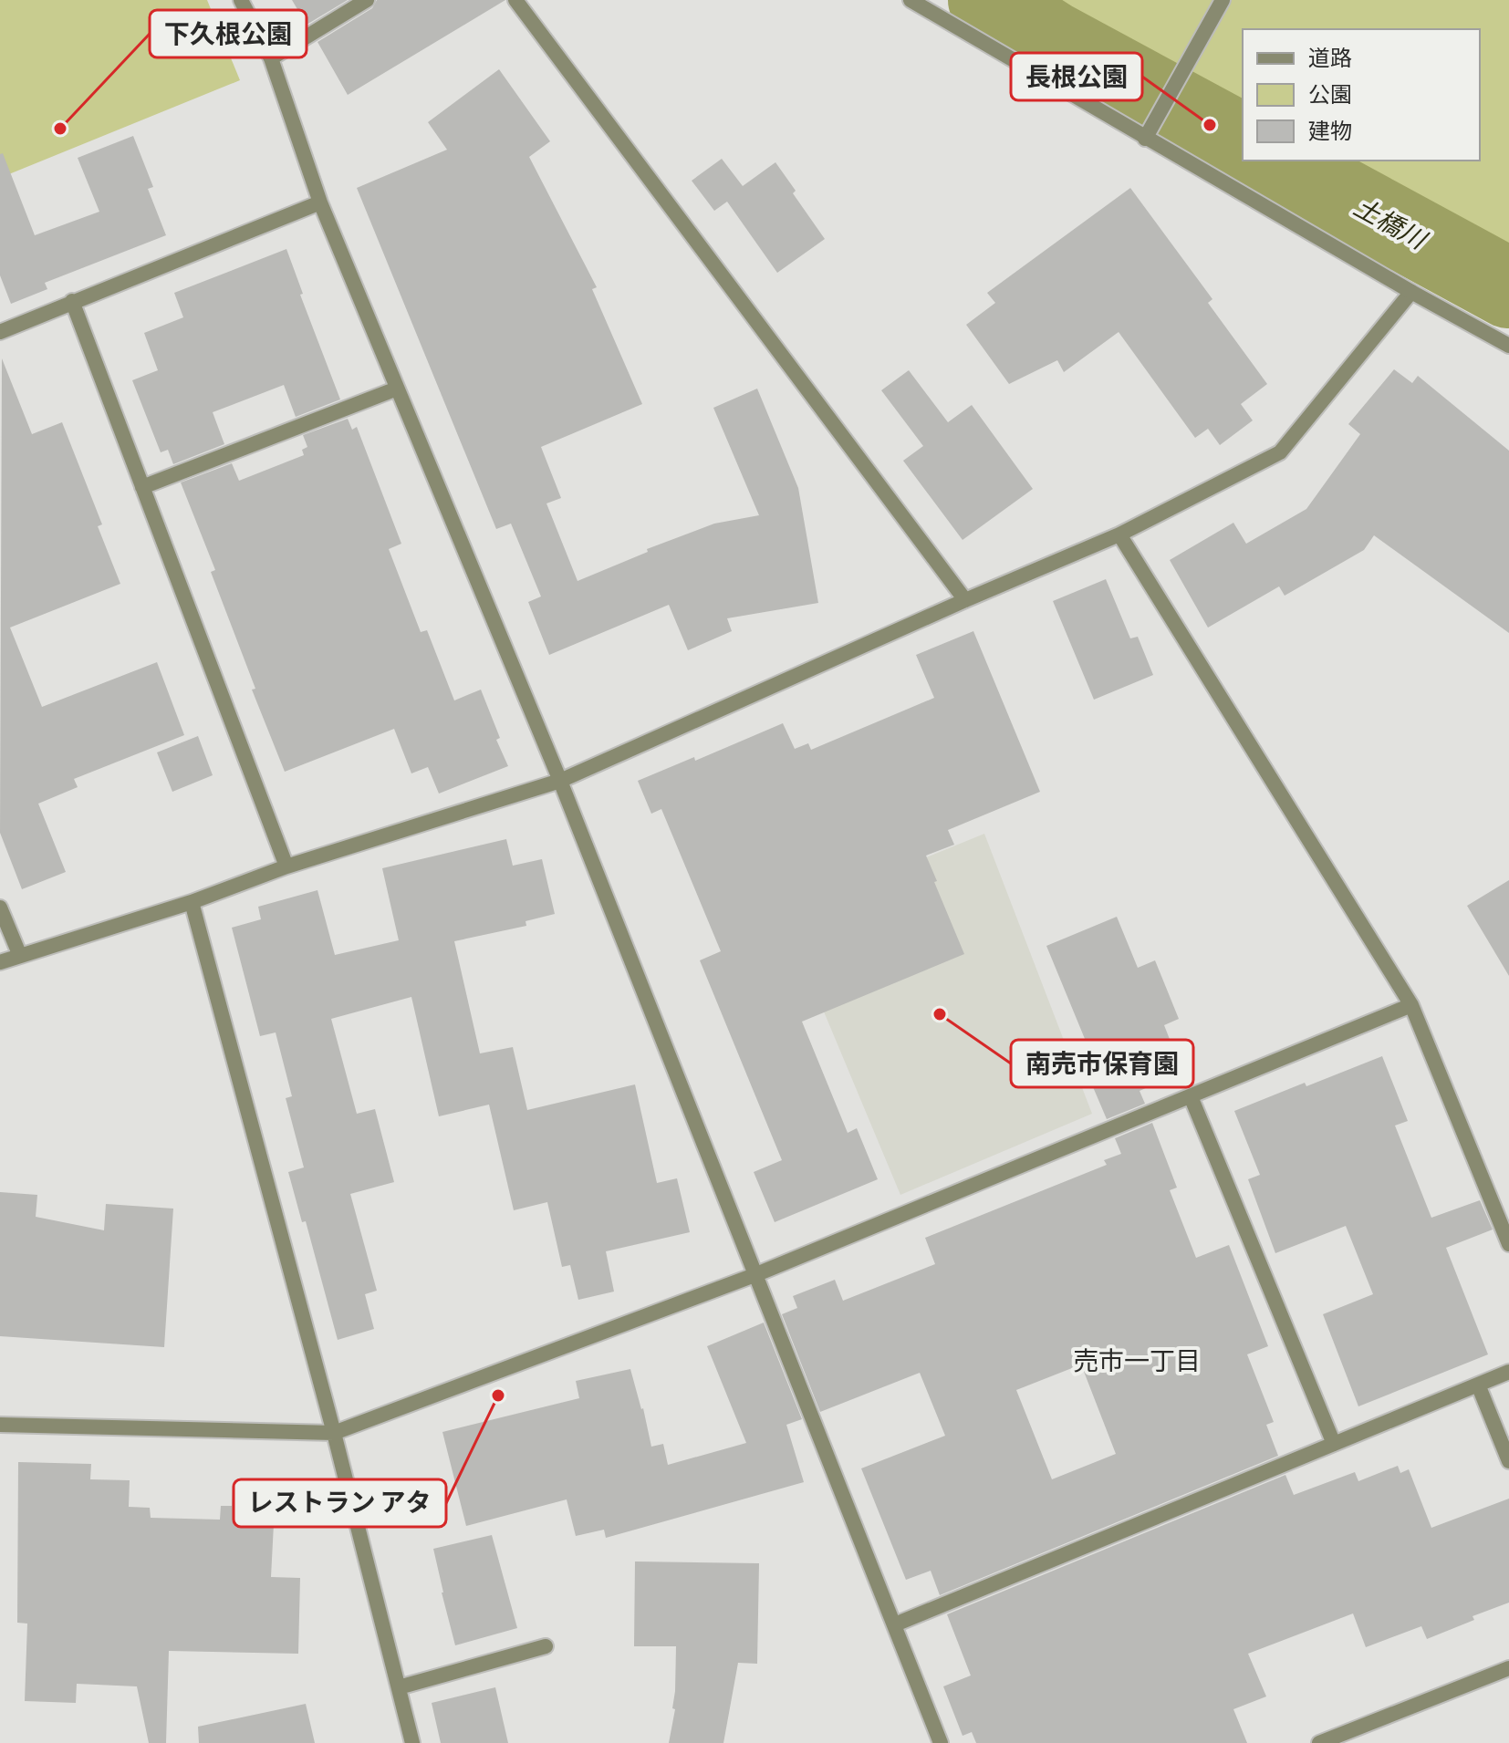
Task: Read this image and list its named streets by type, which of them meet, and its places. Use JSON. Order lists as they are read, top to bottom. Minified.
{"districts":["売市一丁目"],"water":["土橋川"],"places":["長根公園","下久根公園","南売市保育園","レストラン アタ"],"legend":["道路","公園","建物"]}
